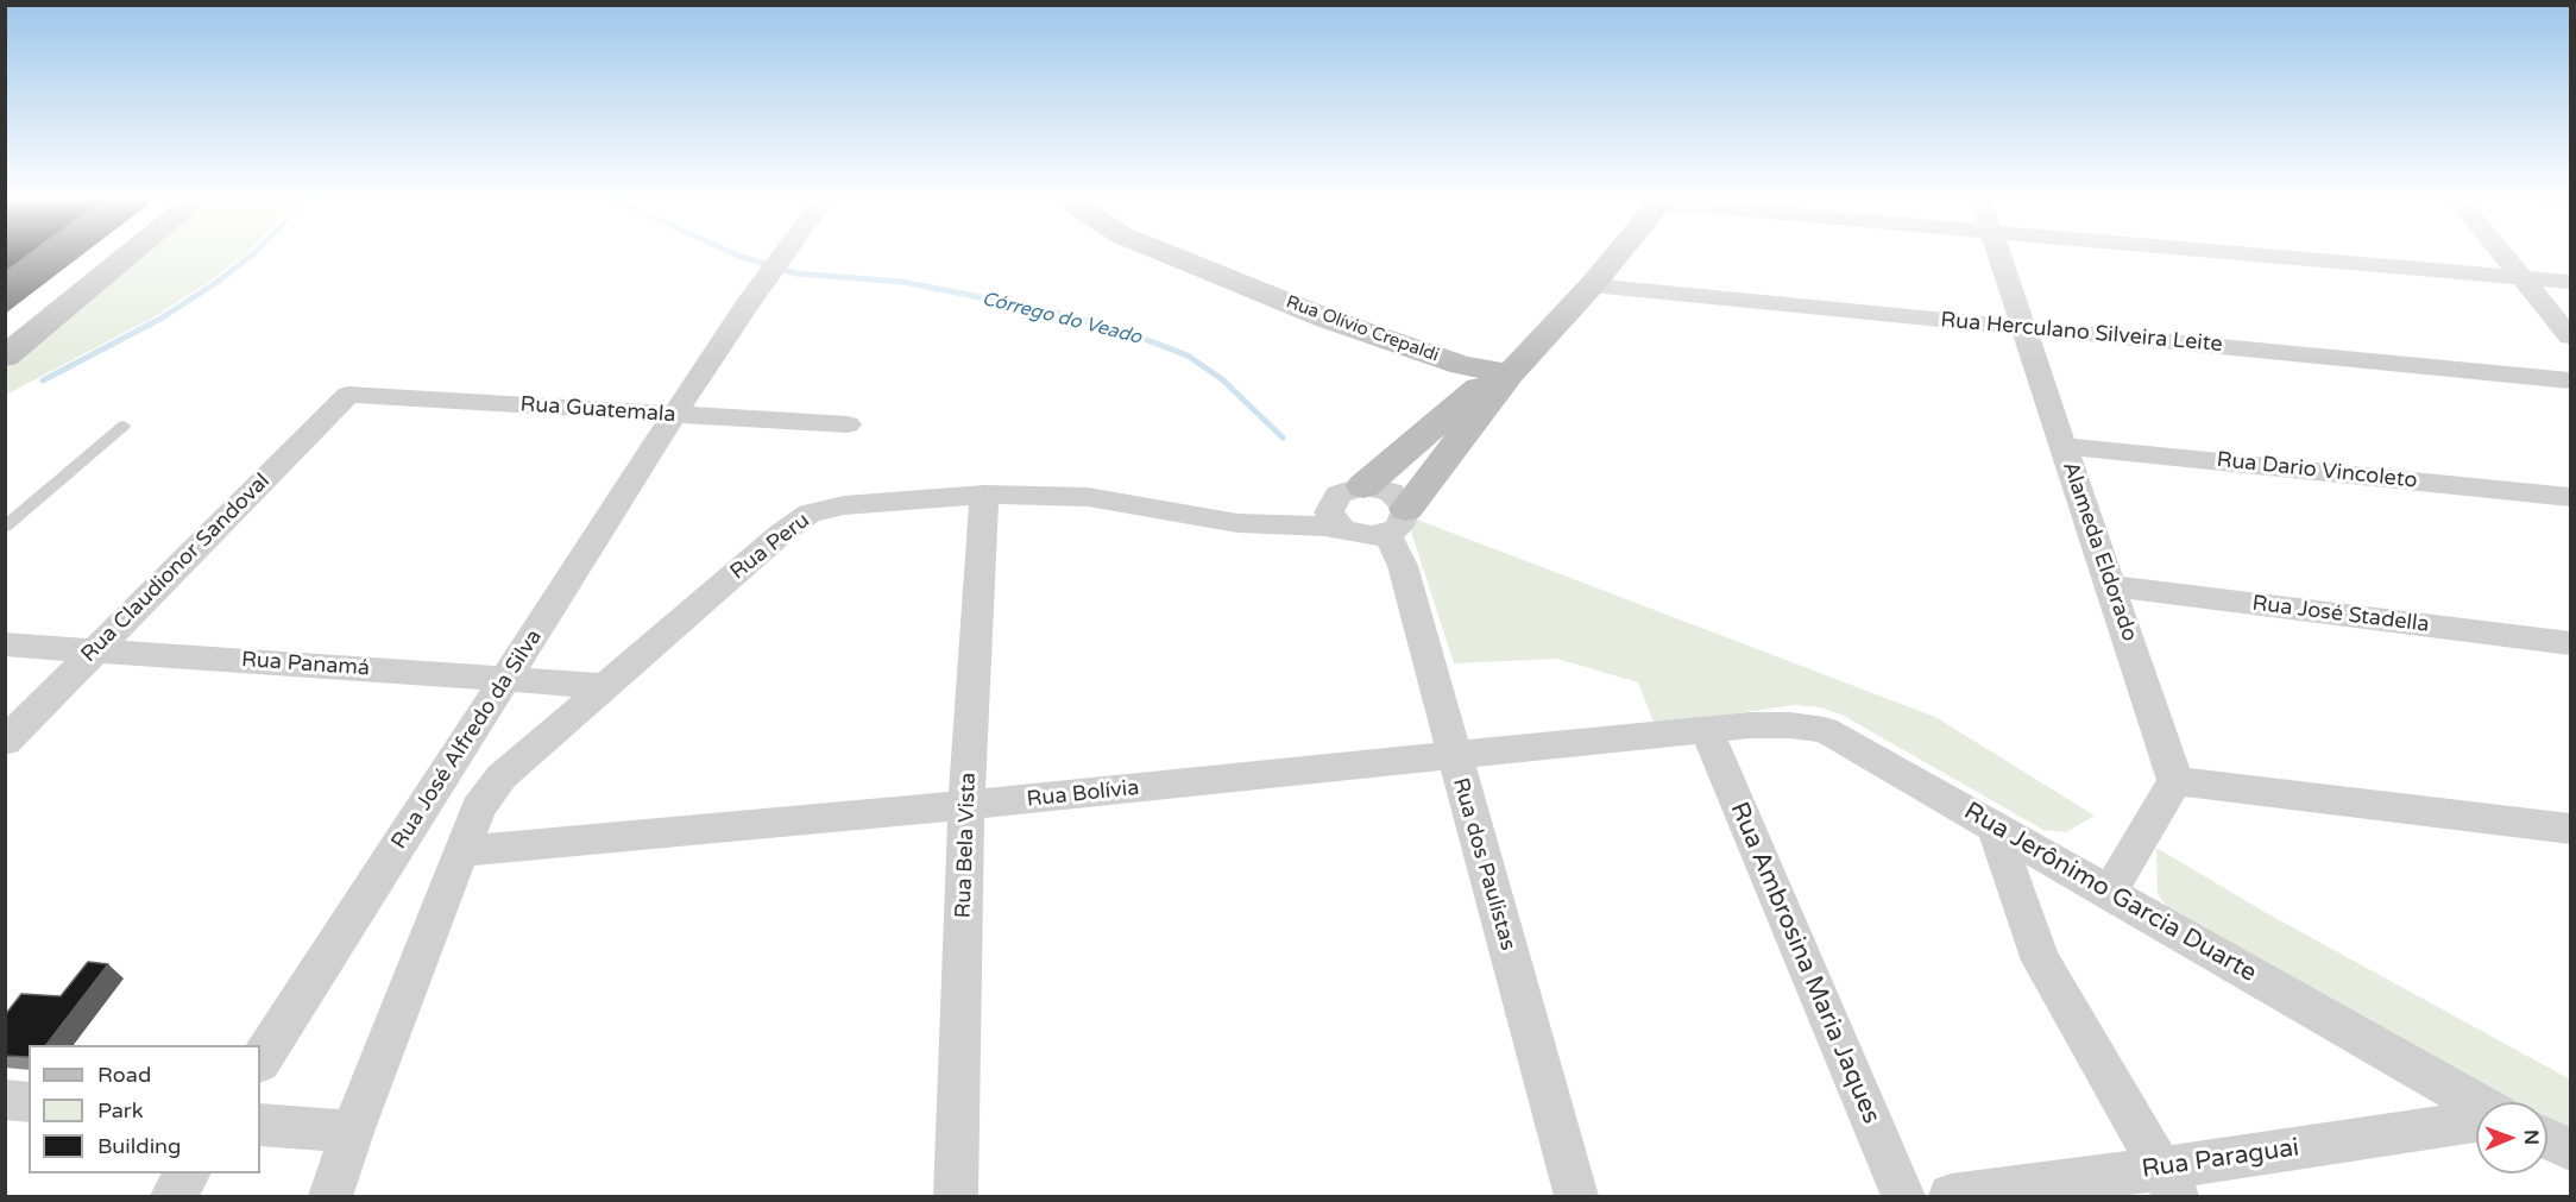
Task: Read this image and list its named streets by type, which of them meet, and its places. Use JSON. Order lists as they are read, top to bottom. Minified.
{"streets":{"street":["Rua Olívio Crepaldi","Rua Herculano Silveira Leite","Rua Guatemala","Rua Dario Vincoleto","Rua Peru","Alameda Eldorado","Rua Claudionor Sandoval","Rua José Stadella","Rua Panamá","Rua José Alfredo da Silva","Rua Bolívia","Rua Bela Vista","Rua dos Paulistas","Rua Jerônimo Garcia Duarte","Rua Ambrosina Maria Jaques","Rua Paraguai"]},"crossings":[["Rua Herculano Silveira Leite","Alameda Eldorado"],["Rua Guatemala","Rua Claudionor Sandoval"],["Rua Guatemala","Rua José Alfredo da Silva"],["Rua Dario Vincoleto","Alameda Eldorado"],["Rua Peru","Rua Panamá"],["Rua Peru","Rua Bolívia"],["Rua Peru","Rua Bela Vista"],["Rua Peru","Rua dos Paulistas"],["Alameda Eldorado","Rua José Stadella"],["Rua Claudionor Sandoval","Rua Panamá"],["Rua Panamá","Rua José Alfredo da Silva"],["Rua Bolívia","Rua Bela Vista"],["Rua Bolívia","Rua dos Paulistas"],["Rua Bolívia","Rua Jerônimo Garcia Duarte"],["Rua Bolívia","Rua Ambrosina Maria Jaques"],["Rua Jerônimo Garcia Duarte","Rua Ambrosina Maria Jaques"]],"water":["Córrego do Veado"],"legend":["Road","Park","Building"],"north":"right"}
